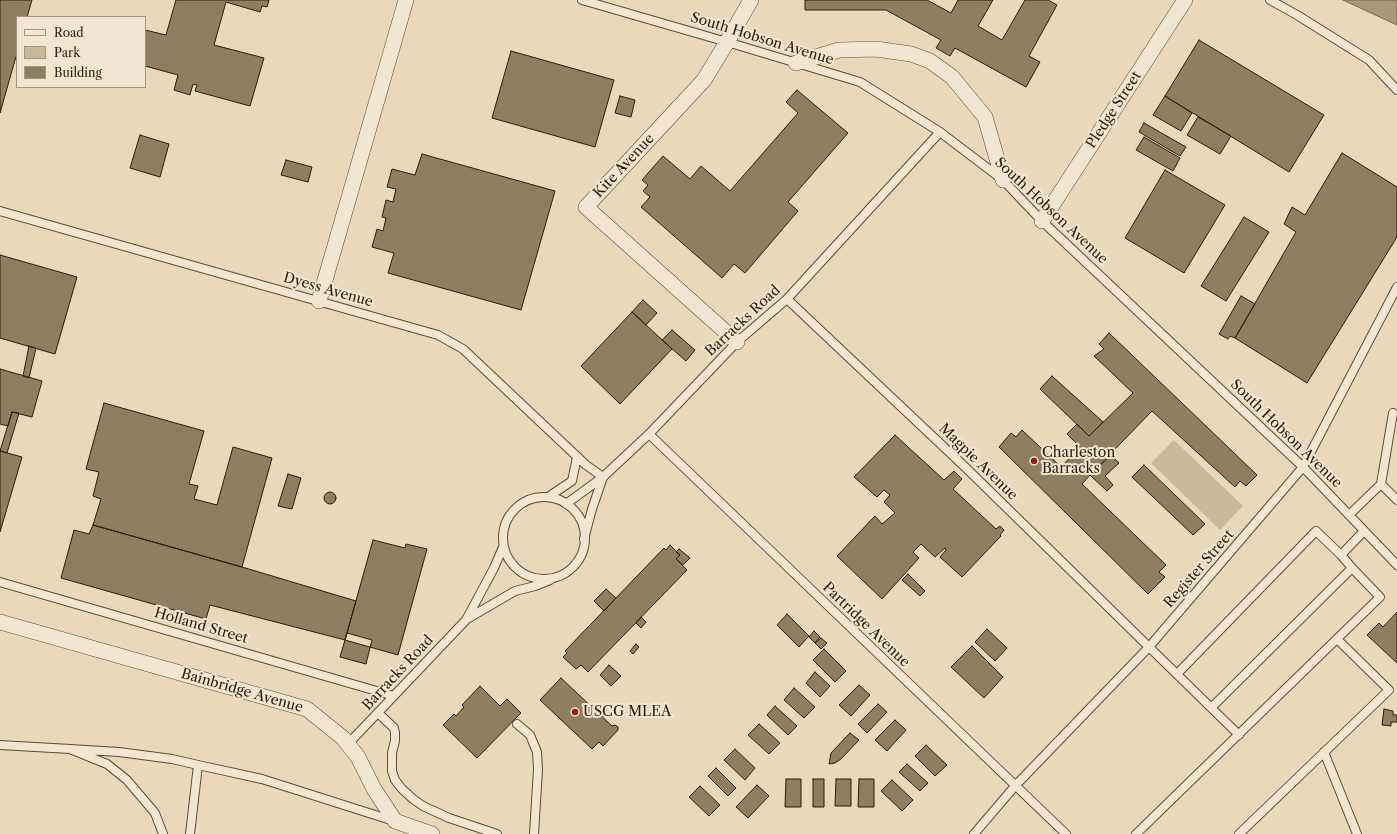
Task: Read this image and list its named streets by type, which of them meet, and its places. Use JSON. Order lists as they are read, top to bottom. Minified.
{"streets":{"street":["Pledge Street","Kite Avenue","Bainbridge Avenue"],"lane":["South Hobson Avenue","Dyess Avenue","Barracks Road","Magpie Avenue","Register Street","Partridge Avenue","Holland Street"]},"crossings":[["South Hobson Avenue","Pledge Street"],["South Hobson Avenue","Kite Avenue"],["South Hobson Avenue","Barracks Road"],["South Hobson Avenue","Register Street"],["Kite Avenue","Barracks Road"],["Dyess Avenue","Barracks Road"],["Barracks Road","Magpie Avenue"],["Barracks Road","Partridge Avenue"],["Barracks Road","Holland Street"],["Barracks Road","Bainbridge Avenue"],["Magpie Avenue","Register Street"],["Register Street","Partridge Avenue"]],"places":["Charleston Barracks","USCG MLEA"],"legend":["Road","Park","Building"]}
